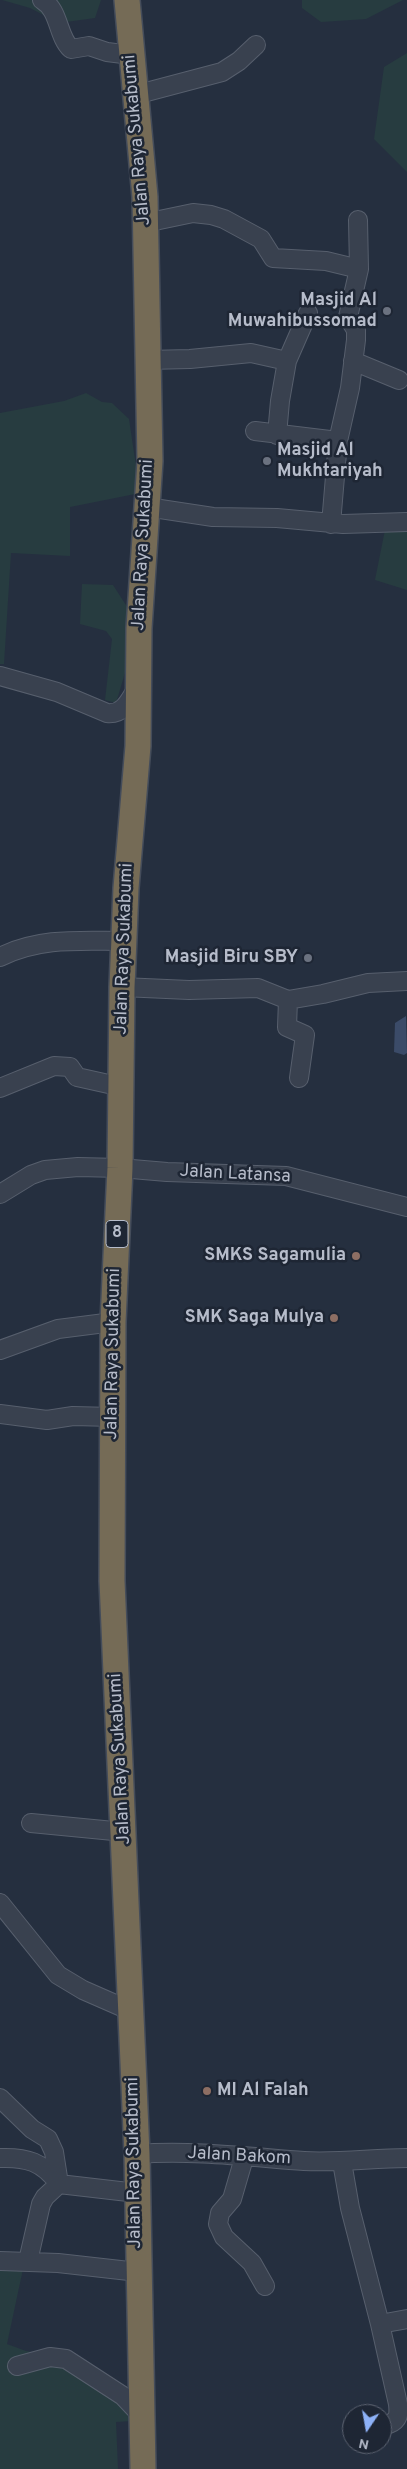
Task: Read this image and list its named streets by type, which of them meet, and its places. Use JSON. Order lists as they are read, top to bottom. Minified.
{"streets":{"highway":["Jalan Raya Sukabumi","8"],"street":["Jalan Latansa","Jalan Bakom"]},"crossings":[["Jalan Raya Sukabumi","Jalan Latansa"],["Jalan Raya Sukabumi","Jalan Bakom"]],"places":["Masjid Al Muwahibussomad","Masjid Al Mukhtariyah","Masjid Biru SBY","SMKS Sagamulia","SMK Saga Mulya","MI Al Falah"],"north":"bottom"}
